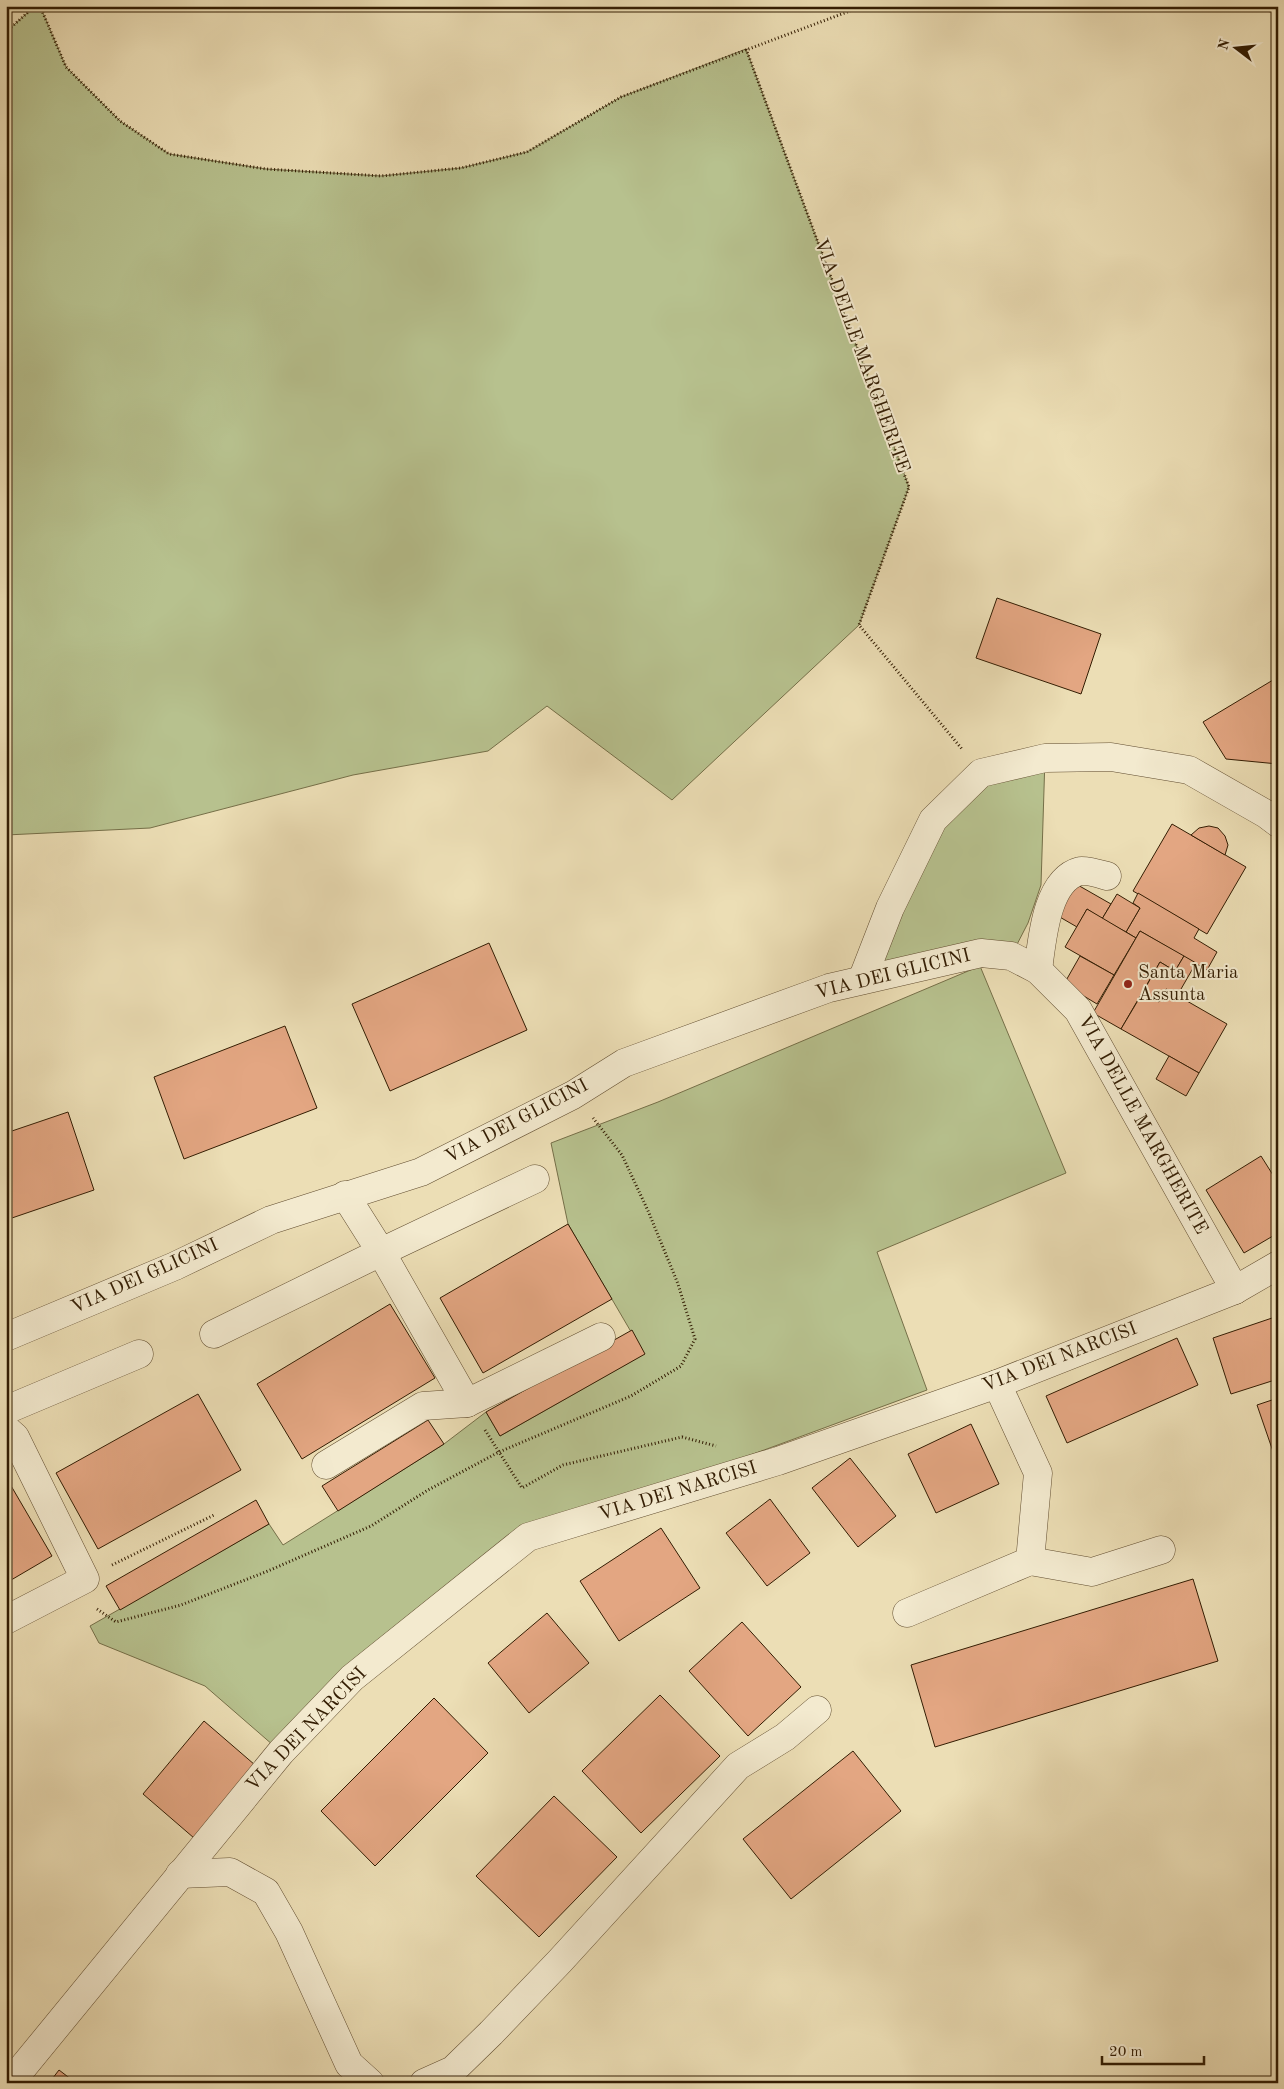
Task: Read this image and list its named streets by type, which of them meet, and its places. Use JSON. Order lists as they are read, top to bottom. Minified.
{"streets":{"street":["VIA DELLE MARGHERITE","VIA DEI GLICINI","VIA DEI NARCISI"]},"crossings":[["VIA DELLE MARGHERITE","VIA DEI GLICINI"],["VIA DELLE MARGHERITE","VIA DEI NARCISI"]],"places":["Santa Maria Assunta"],"scale_bar":"20 m","north":"left"}
